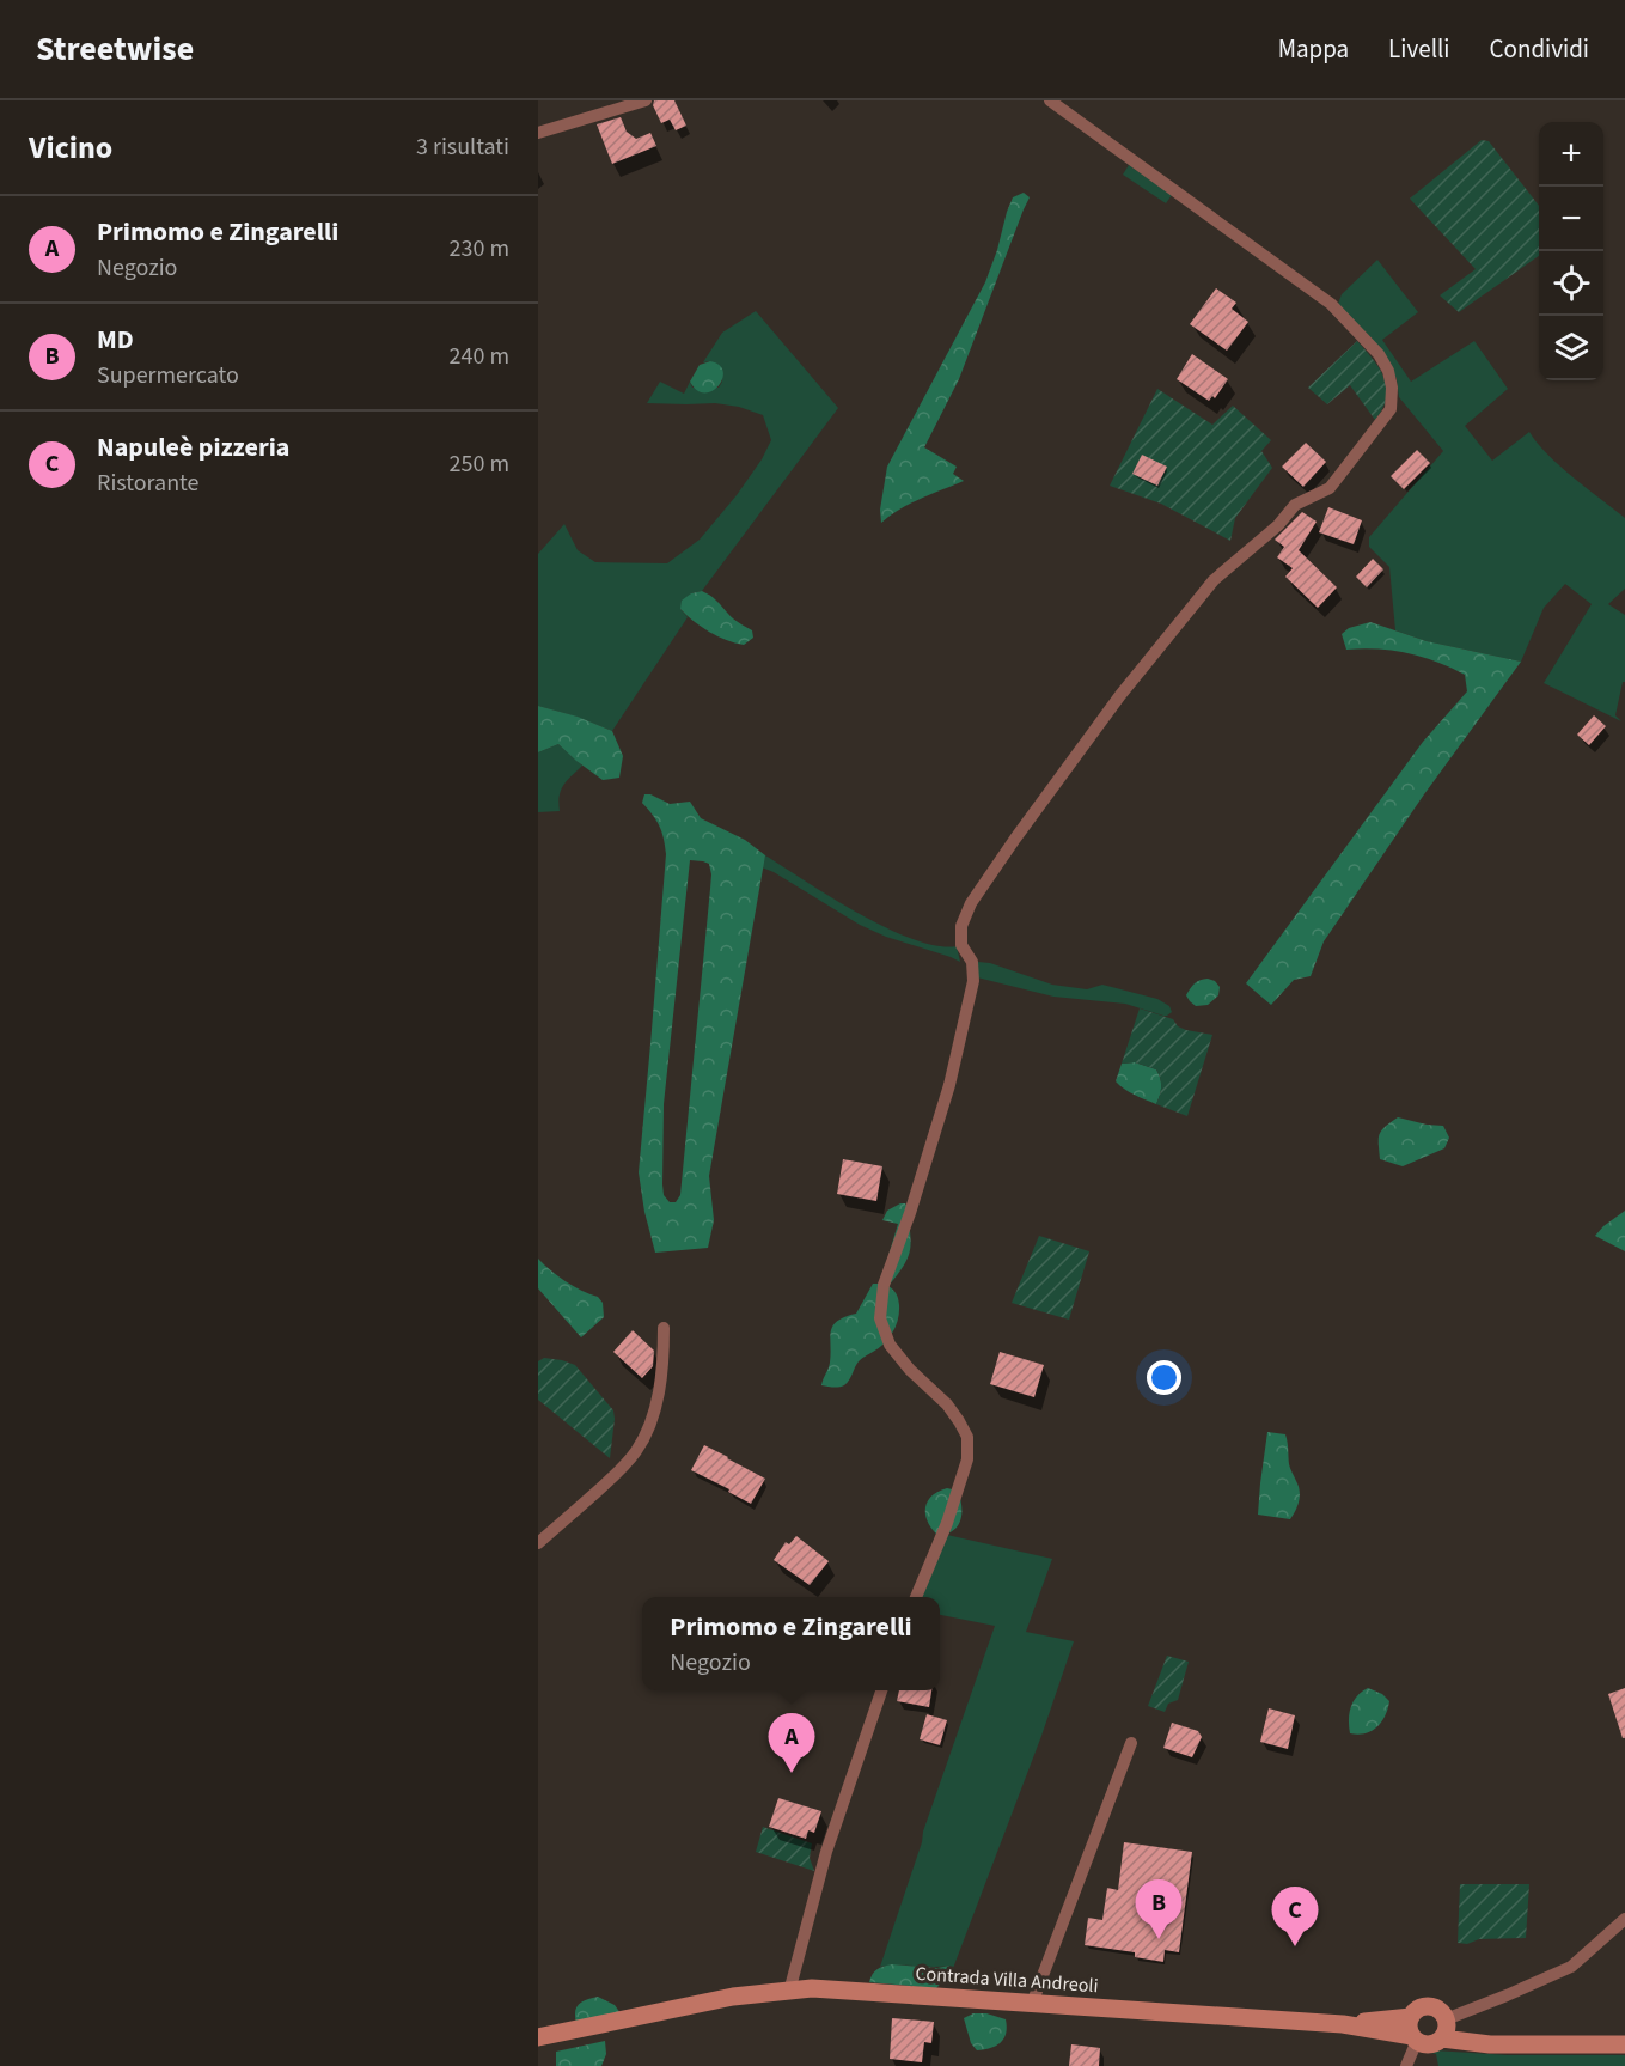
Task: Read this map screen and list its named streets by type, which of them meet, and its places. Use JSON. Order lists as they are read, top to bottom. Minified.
{"streets":{"main road":["Contrada Villa Andreoli"]},"page":{"header":"Streetwise","nav":["Mappa","Livelli","Condividi"],"heading":["Vicino","3 risultati"],"map_buttons":["+","−"],"list":[{"mark":"A","name":"Primomo e Zingarelli","note":"Negozio","value":"230 m"},{"mark":"B","name":"MD","note":"Supermercato","value":"240 m"},{"mark":"C","name":"Napuleè pizzeria","note":"Ristorante","value":"250 m"}],"popup":["Primomo e Zingarelli","Negozio"],"pins":["A","B","C"]}}
